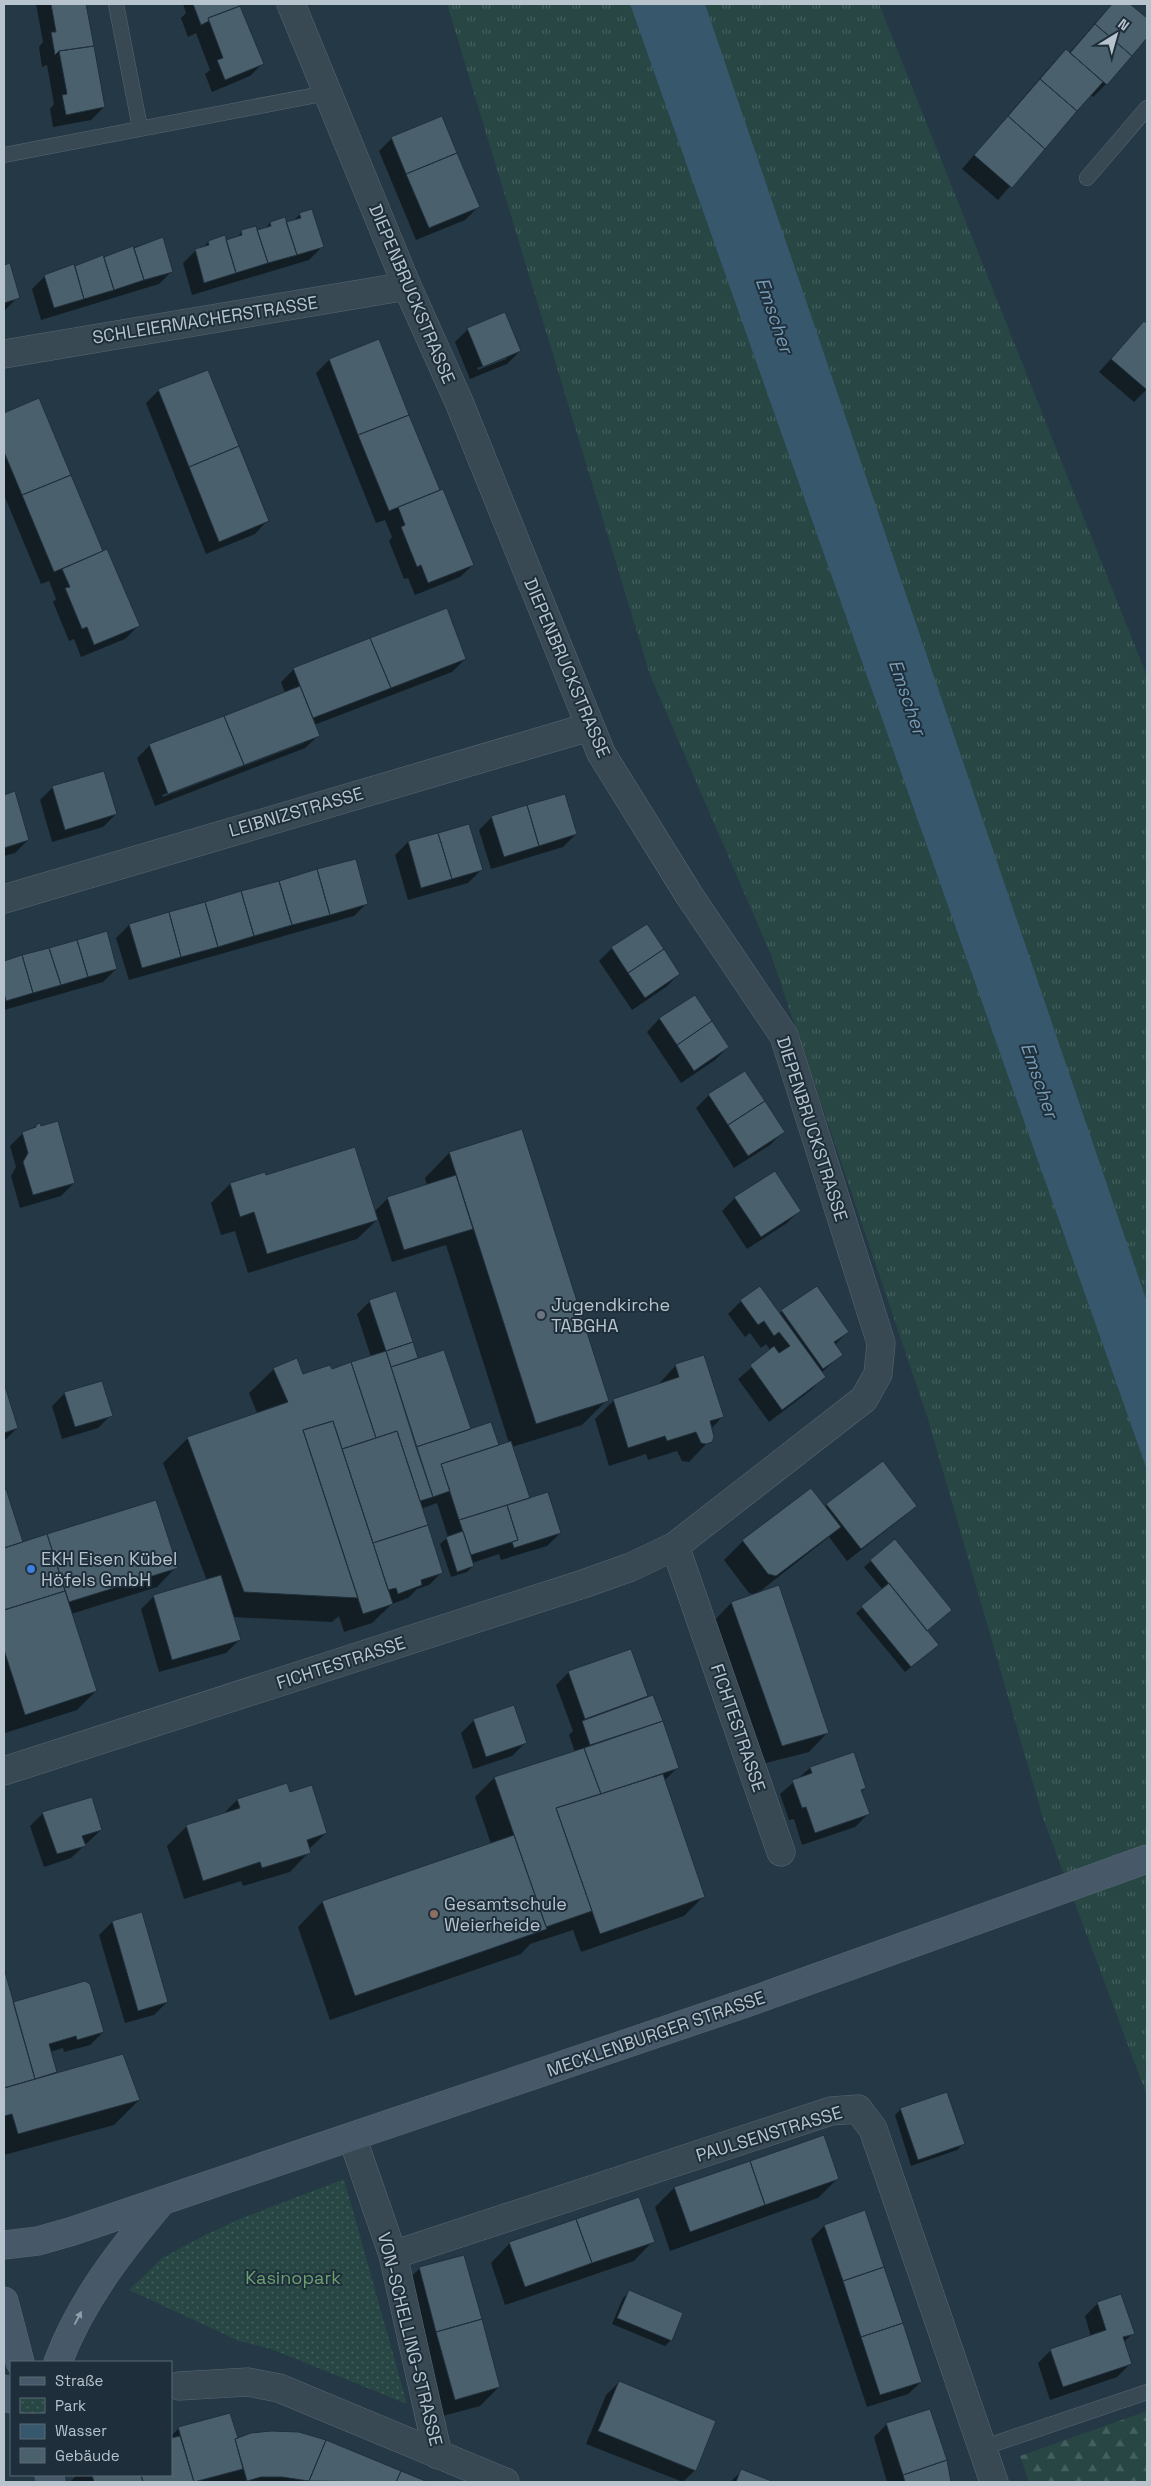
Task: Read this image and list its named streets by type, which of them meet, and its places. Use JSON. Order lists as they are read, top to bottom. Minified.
{"streets":{"street":["DIEPENBRUCKSTRASSE","SCHLEIERMACHERSTRASSE","LEIBNIZSTRASSE","FICHTESTRASSE","MECKLENBURGER STRASSE","PAULSENSTRASSE","VON-SCHELLING-STRASSE"]},"crossings":[["DIEPENBRUCKSTRASSE","SCHLEIERMACHERSTRASSE"],["DIEPENBRUCKSTRASSE","LEIBNIZSTRASSE"],["DIEPENBRUCKSTRASSE","FICHTESTRASSE"],["MECKLENBURGER STRASSE","VON-SCHELLING-STRASSE"],["PAULSENSTRASSE","VON-SCHELLING-STRASSE"]],"water":["Emscher"],"parks":["Kasinopark"],"places":["Jugendkirche TABGHA","EKH Eisen Kübel Höfels GmbH","Gesamtschule Weierheide"],"legend":["Straße","Park","Wasser","Gebäude"],"north":"top right"}
